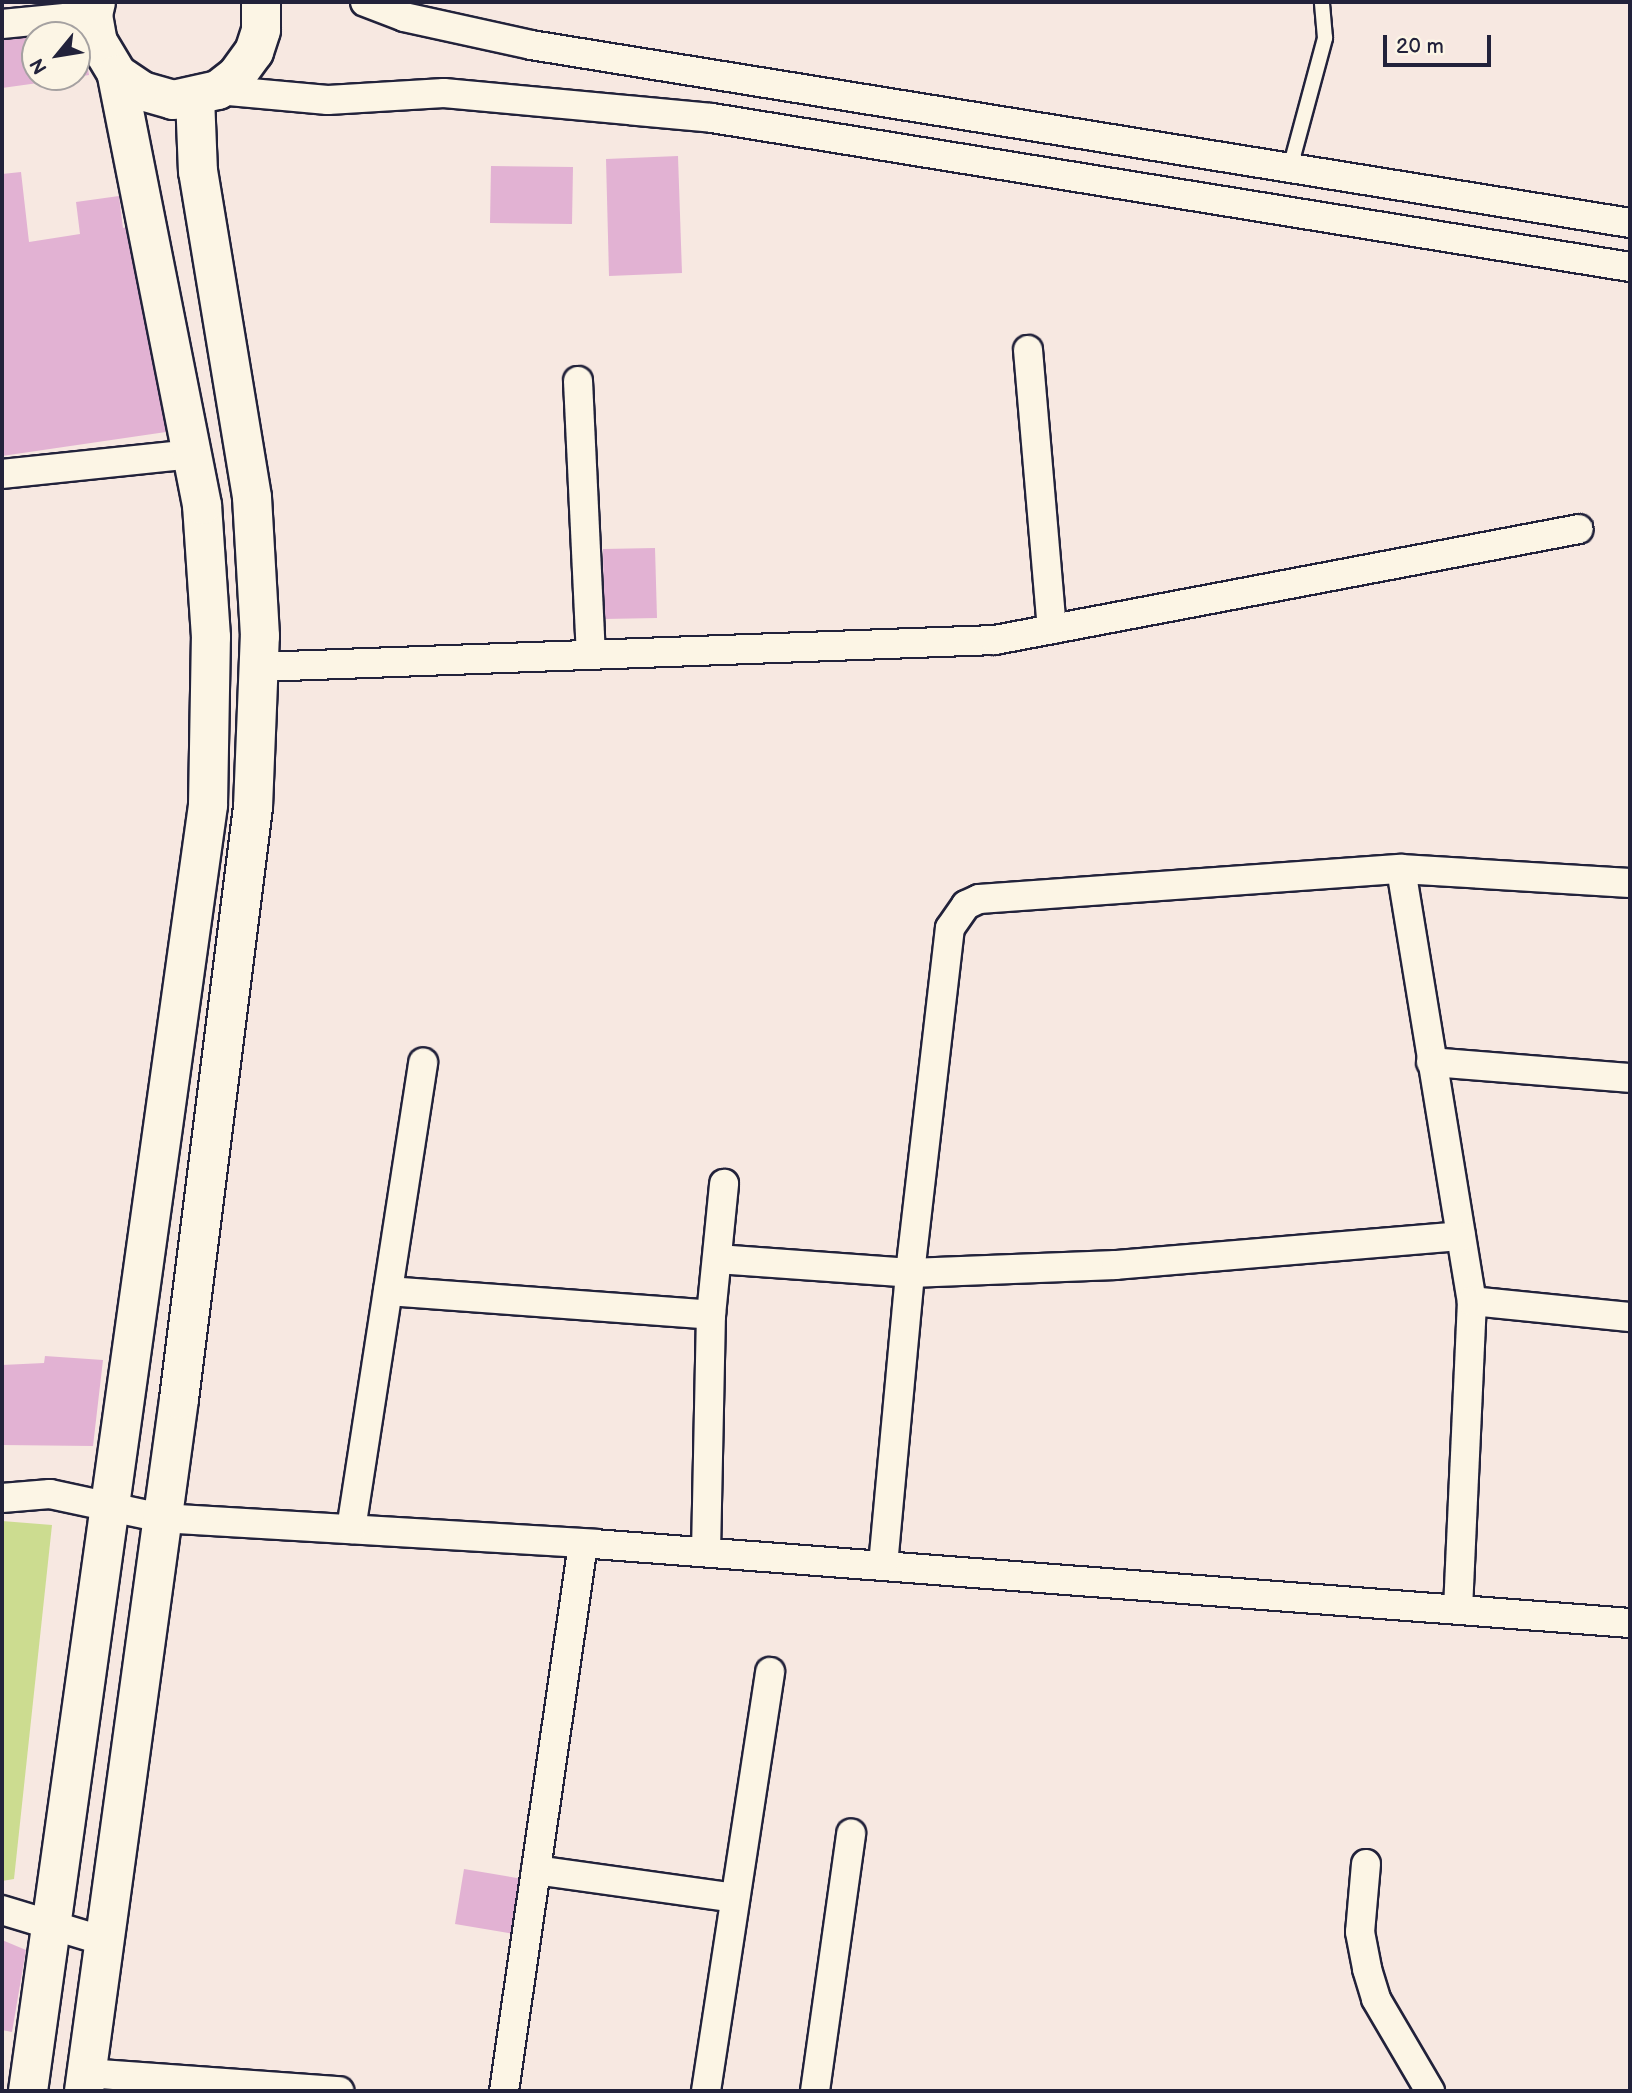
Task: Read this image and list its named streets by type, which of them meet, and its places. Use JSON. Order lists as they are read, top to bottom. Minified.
{"scale_bar":"20 m","north":"bottom left"}
